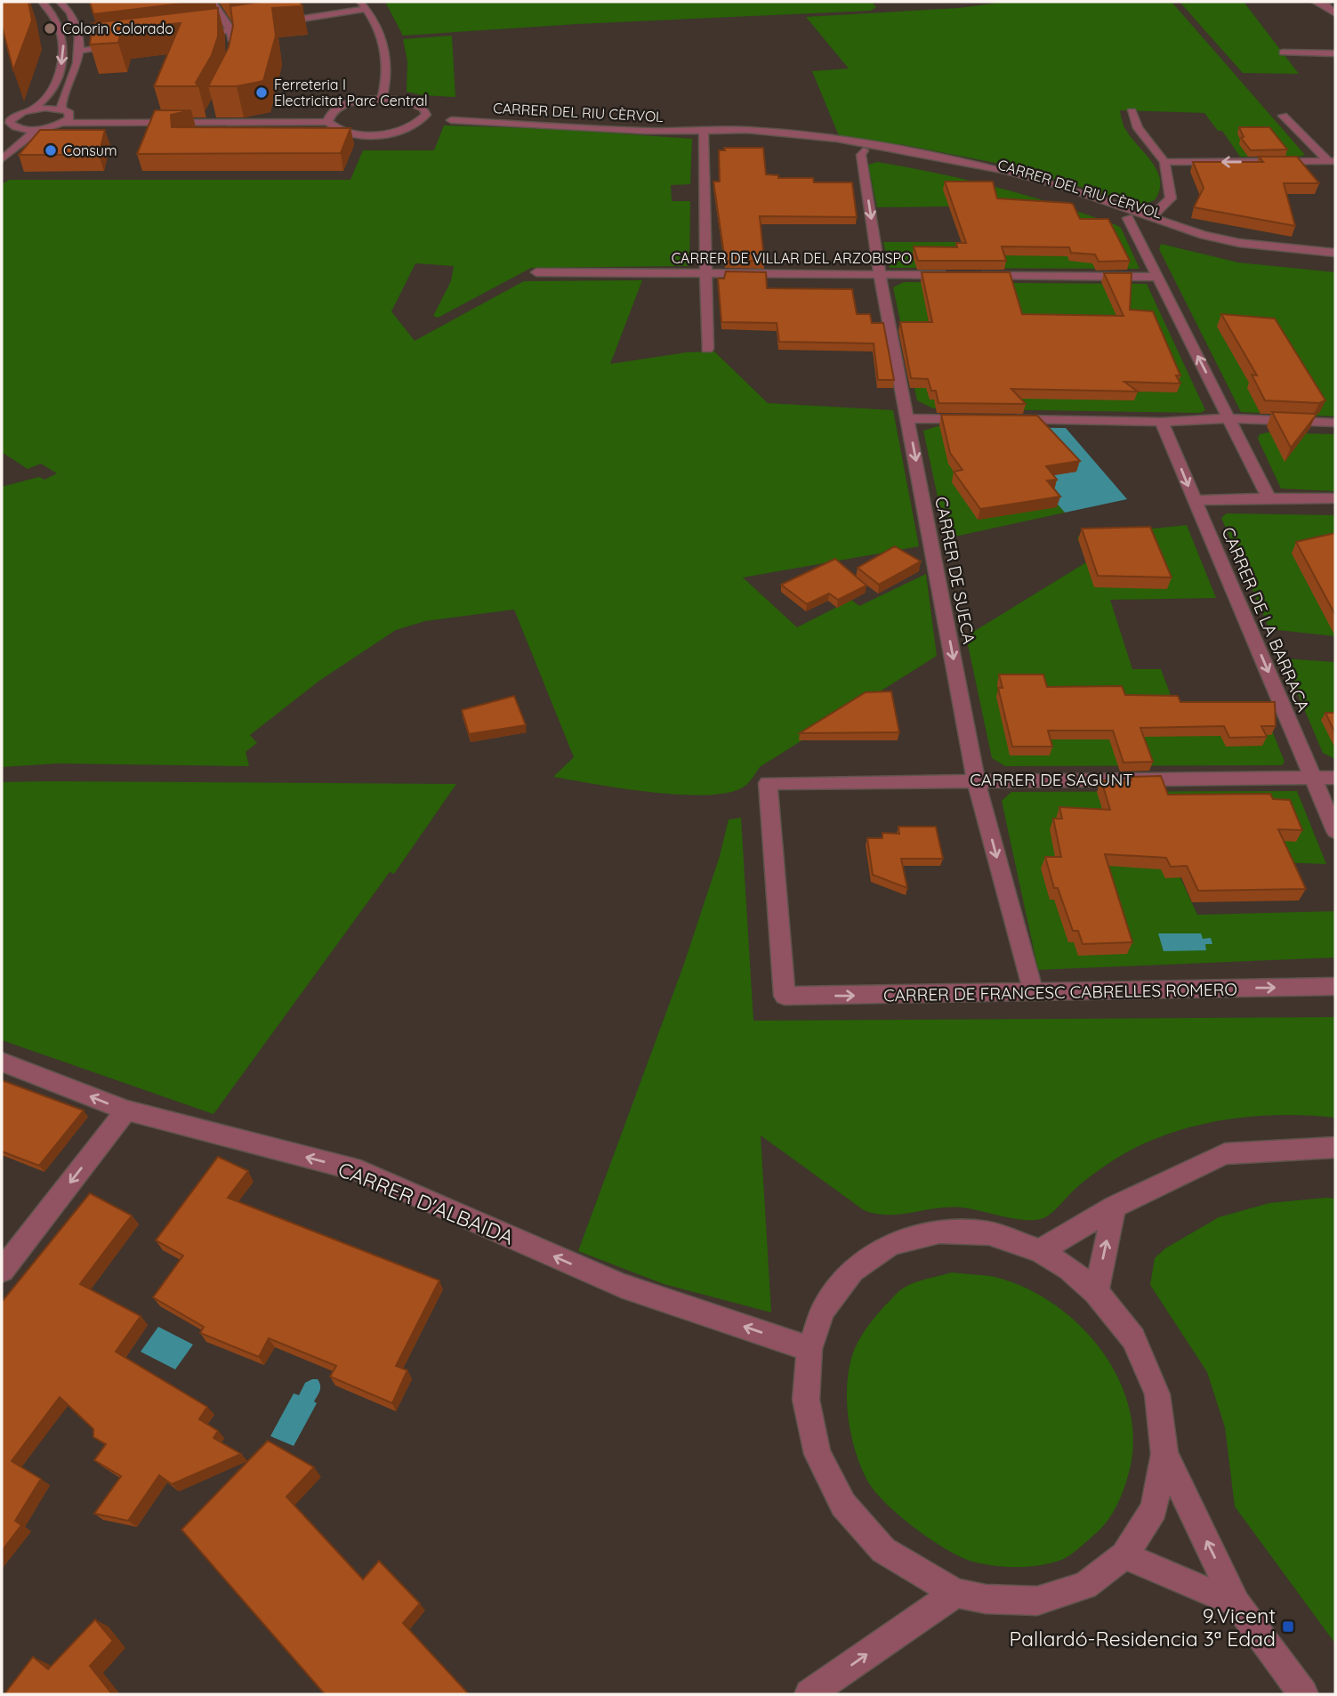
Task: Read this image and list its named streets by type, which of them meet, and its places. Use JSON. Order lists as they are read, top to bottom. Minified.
{"streets":{"street":["CARRER DEL RIU CÈRVOL","CARRER DE VILLAR DEL ARZOBISPO","CARRER DE SUECA","CARRER DE LA BARRACA","CARRER DE SAGUNT","CARRER DE FRANCESC CABRELLES ROMERO","CARRER D'ALBAIDA"]},"crossings":[["CARRER DEL RIU CÈRVOL","CARRER DE SUECA"],["CARRER DE VILLAR DEL ARZOBISPO","CARRER DE SUECA"],["CARRER DE SUECA","CARRER DE SAGUNT"],["CARRER DE SUECA","CARRER DE FRANCESC CABRELLES ROMERO"],["CARRER DE LA BARRACA","CARRER DE SAGUNT"],["CARRER DE SAGUNT","CARRER DE FRANCESC CABRELLES ROMERO"]],"one_way":["CARRER DE SUECA","CARRER DE LA BARRACA","CARRER DE FRANCESC CABRELLES ROMERO","CARRER D'ALBAIDA"],"places":{"other":["Colorin Colorado","Ferreteria I Electricitat Parc Central","Consum"],"transit":["9.Vicent Pallardó-Residencia 3ª Edad"]}}
